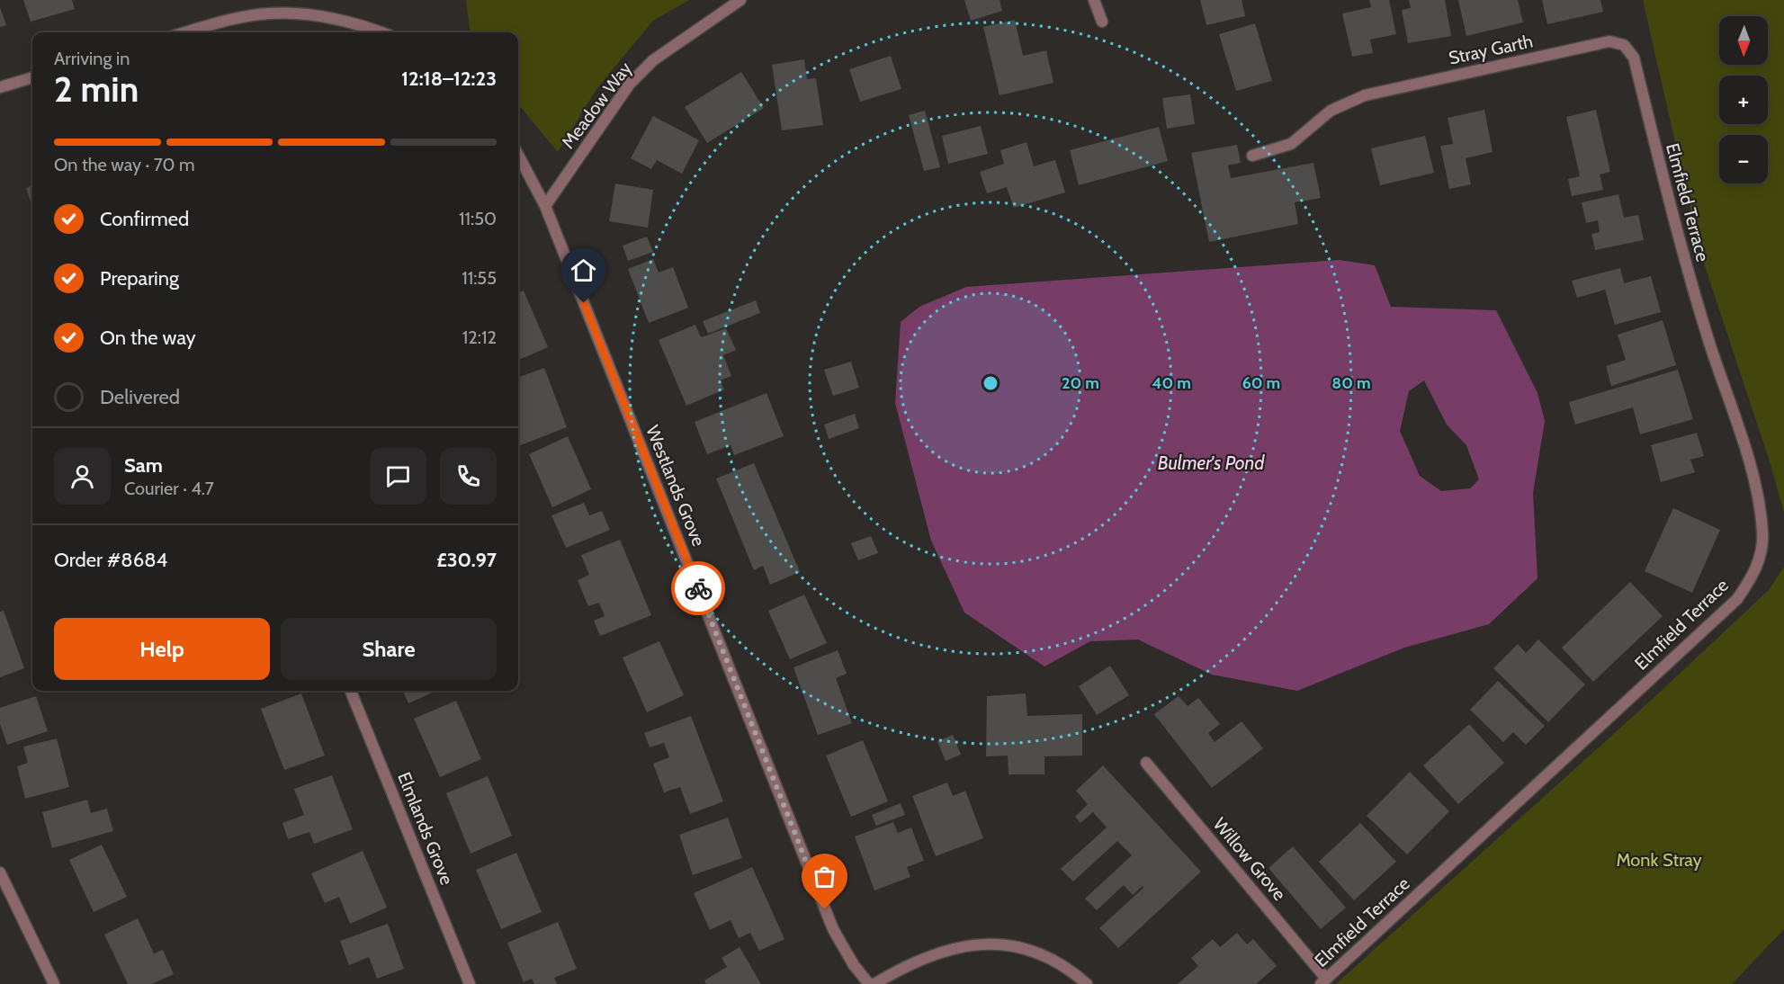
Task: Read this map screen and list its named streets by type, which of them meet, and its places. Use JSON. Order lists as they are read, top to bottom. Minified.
{"streets":{"street":["Stray Garth","Meadow Way","Elmfield Terrace","Westlands Grove","Elmlands Grove","Willow Grove"]},"crossings":[["Stray Garth","Elmfield Terrace"],["Meadow Way","Westlands Grove"],["Elmfield Terrace","Willow Grove"]],"water":["Bulmer's Pond"],"parks":["Monk Stray"],"north":"bottom","page":{"map_buttons":["+","−"],"heading":["2 min","Arriving in","12:18–12:23"],"panel":["Sam","Courier · 4.7","Order #8684","£30.97"],"bar":"On the way · 70 m","list":[["Confirmed","11:50"],["Preparing","11:55"],["On the way","12:12"],"Delivered"],"buttons":["Help","Share"]},"rings":["20 m","40 m","60 m","80 m"]}
